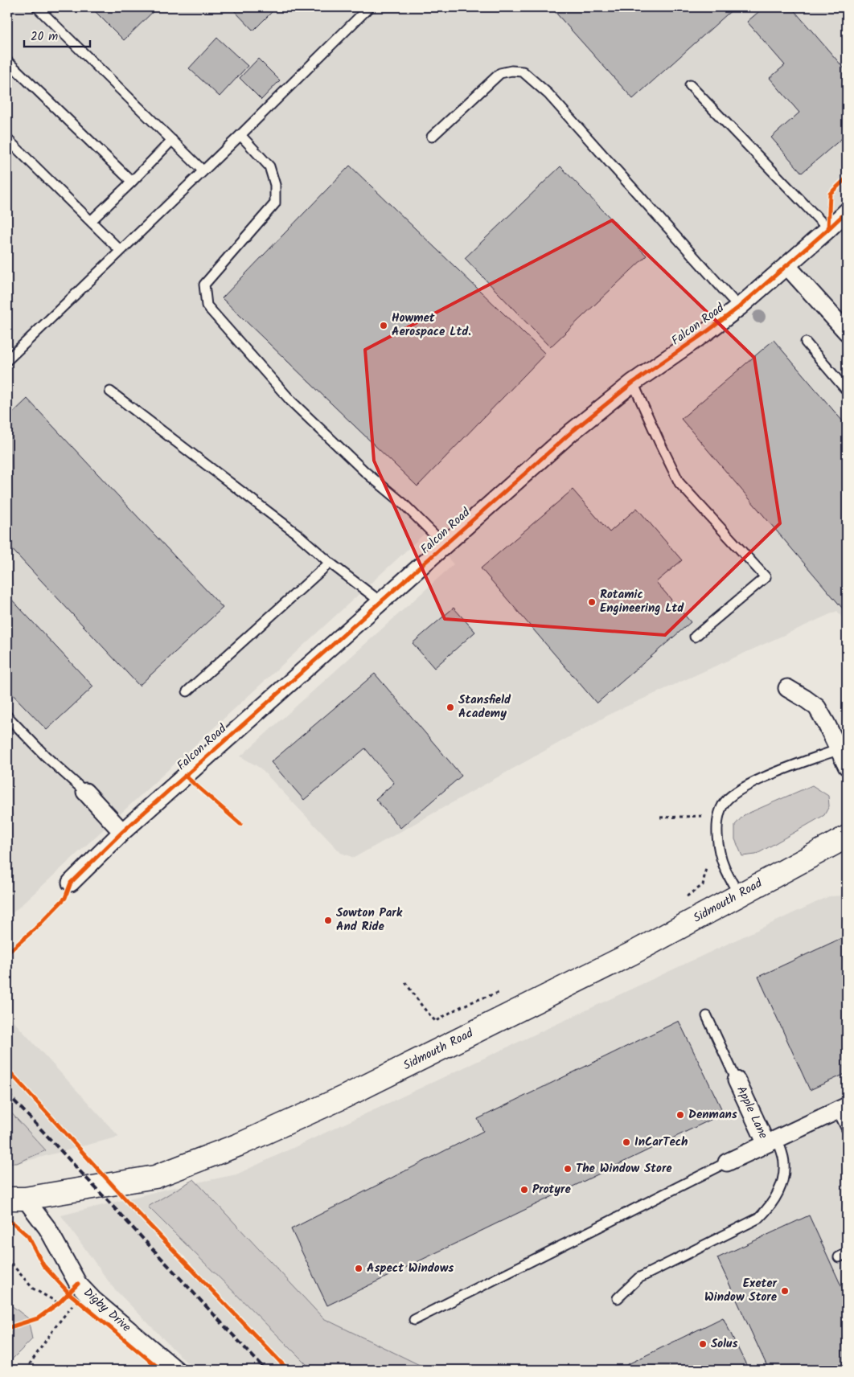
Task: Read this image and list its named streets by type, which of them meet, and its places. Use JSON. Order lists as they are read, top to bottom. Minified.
{"streets":{"street":["Falcon Road","Sidmouth Road","Apple Lane","Digby Drive"]},"crossings":[["Sidmouth Road","Digby Drive"]],"places":["Howmet Aerospace Ltd.","Rotamic Engineering Ltd","Stansfield Academy","Sowton Park And Ride","Denmans","InCarTech","The Window Store","Protyre","Aspect Windows","Exeter Window Store","Solus"],"scale_bar":"20 m"}
